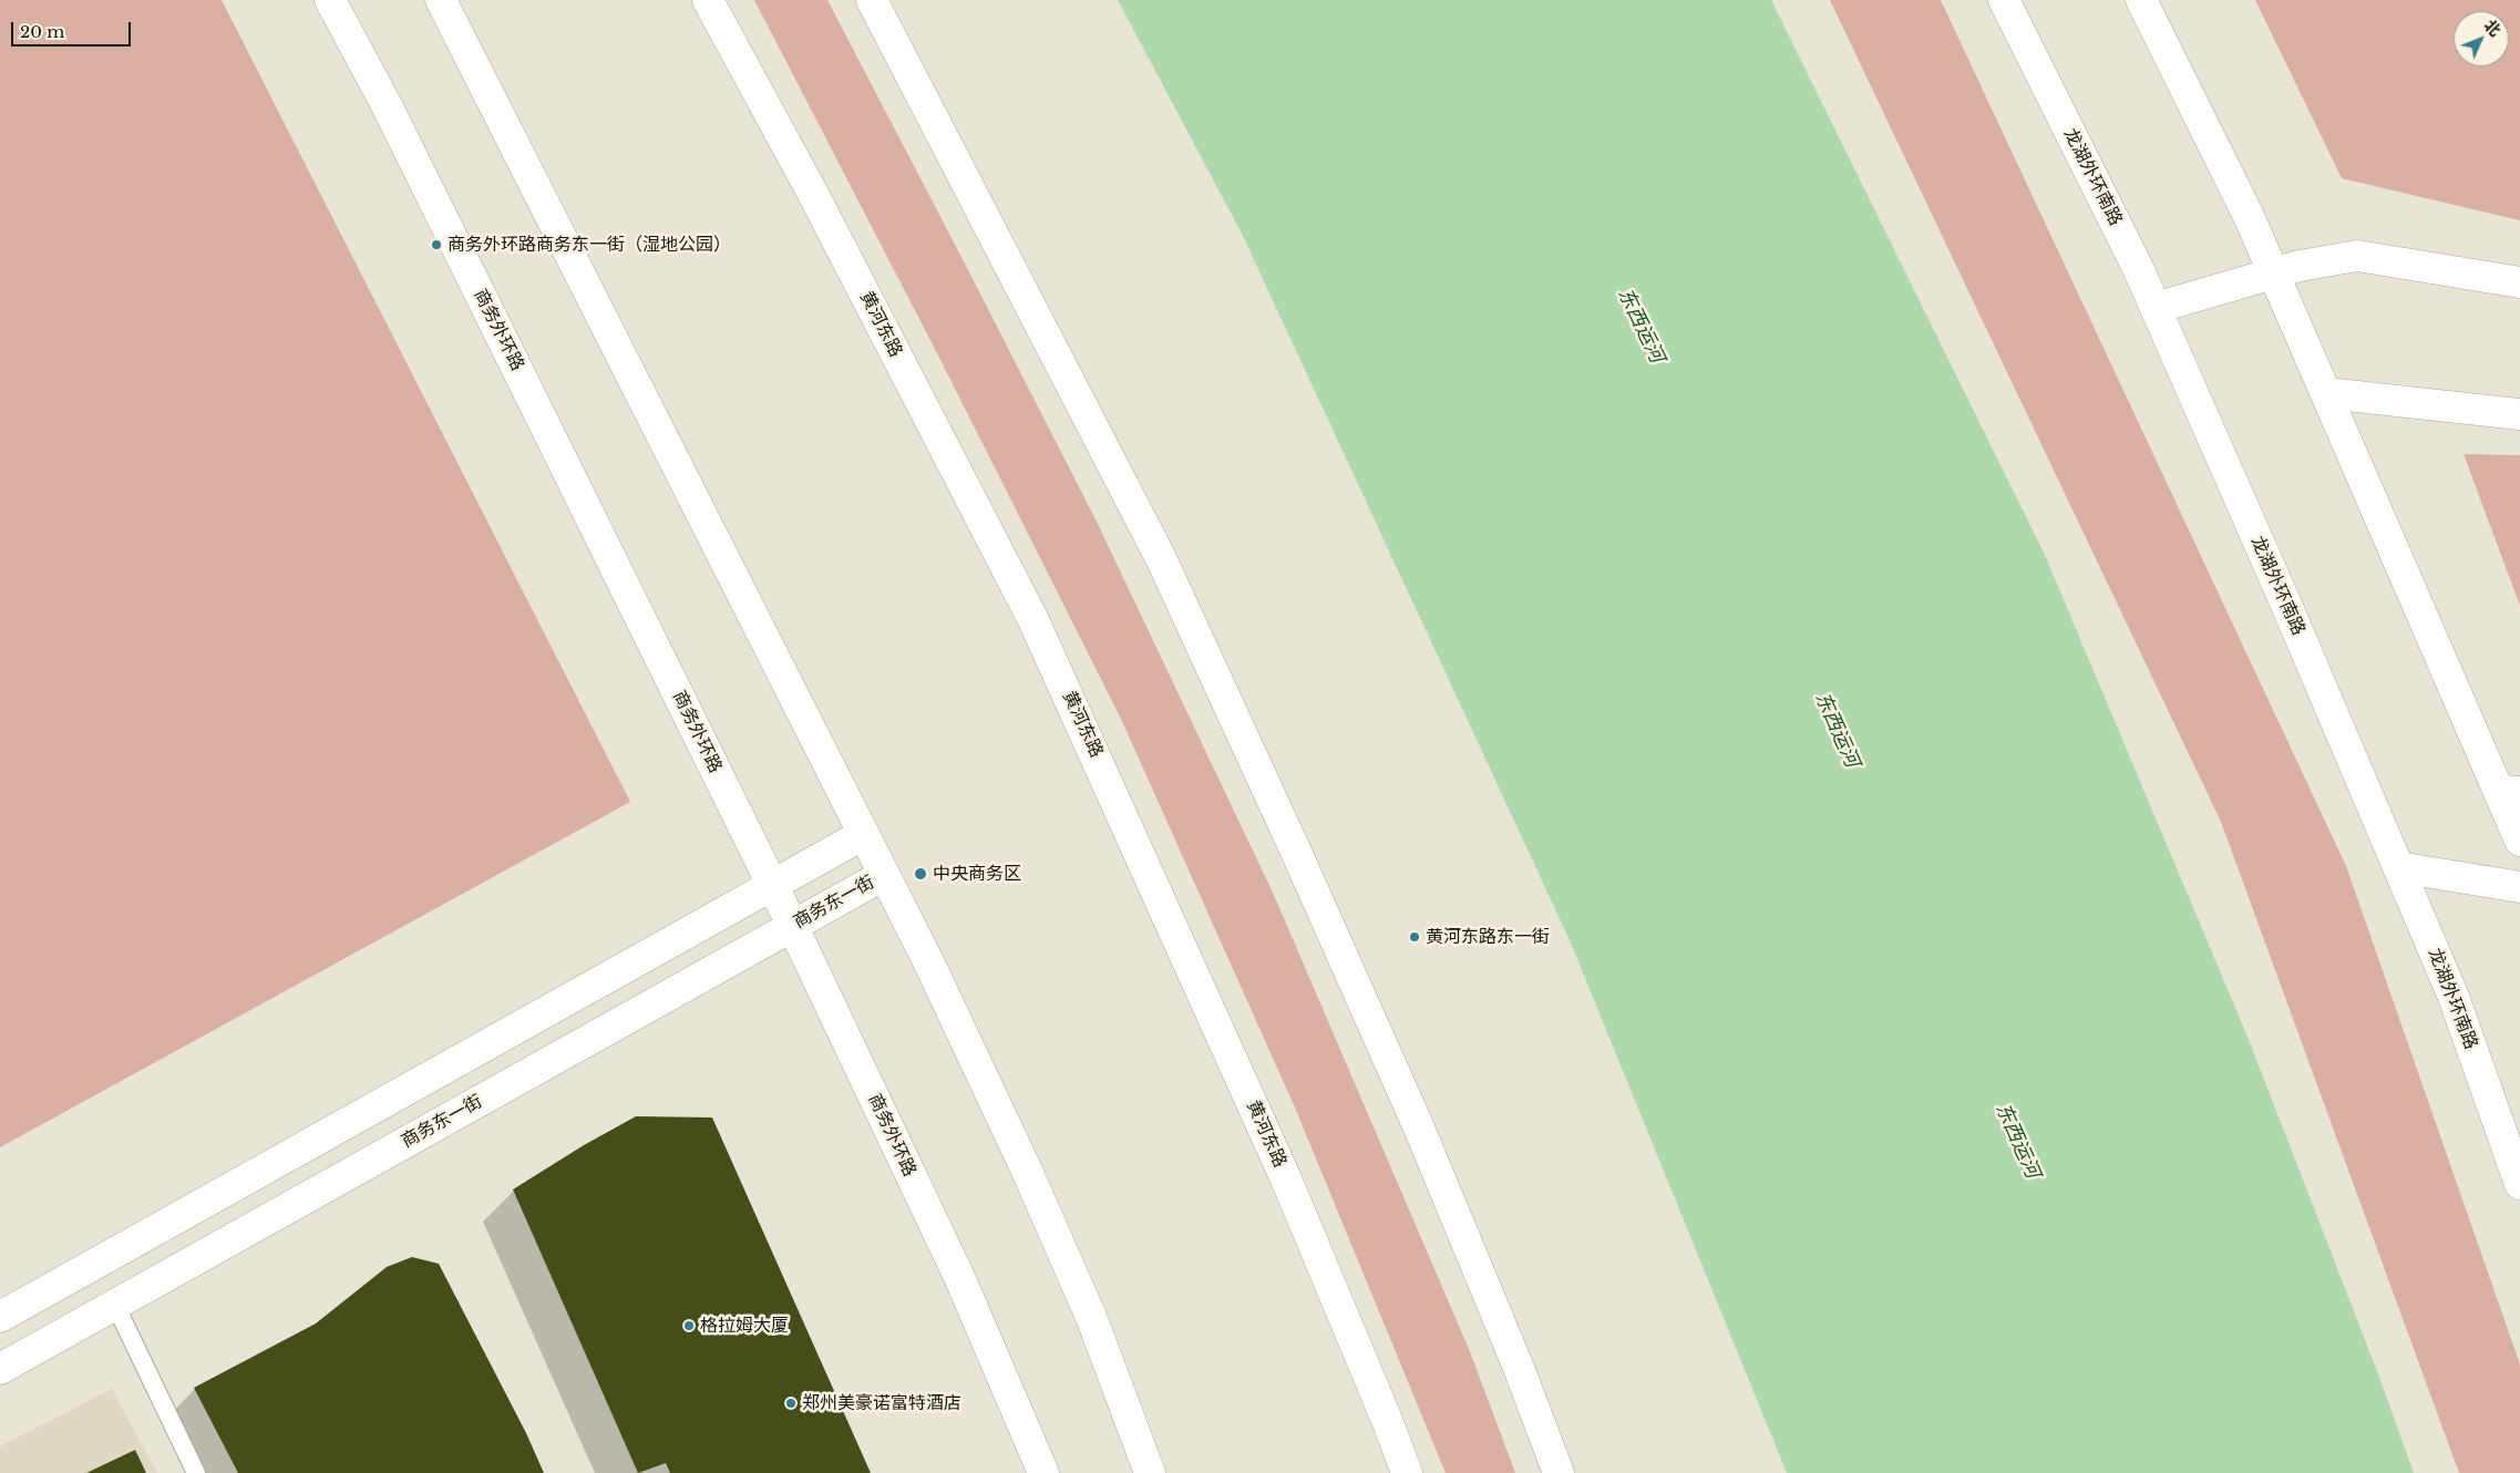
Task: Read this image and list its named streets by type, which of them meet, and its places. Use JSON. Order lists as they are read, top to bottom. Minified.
{"streets":{"street":["龙湖外环南路","黄河东路","商务外环路","商务东一街"]},"crossings":[["商务外环路","商务东一街"]],"water":["东西运河"],"places":["商务外环路商务东一街（湿地公园）","中央商务区","黄河东路东一街","格拉姆大厦","郑州美豪诺富特酒店"],"scale_bar":"20 m","north":"top right"}
